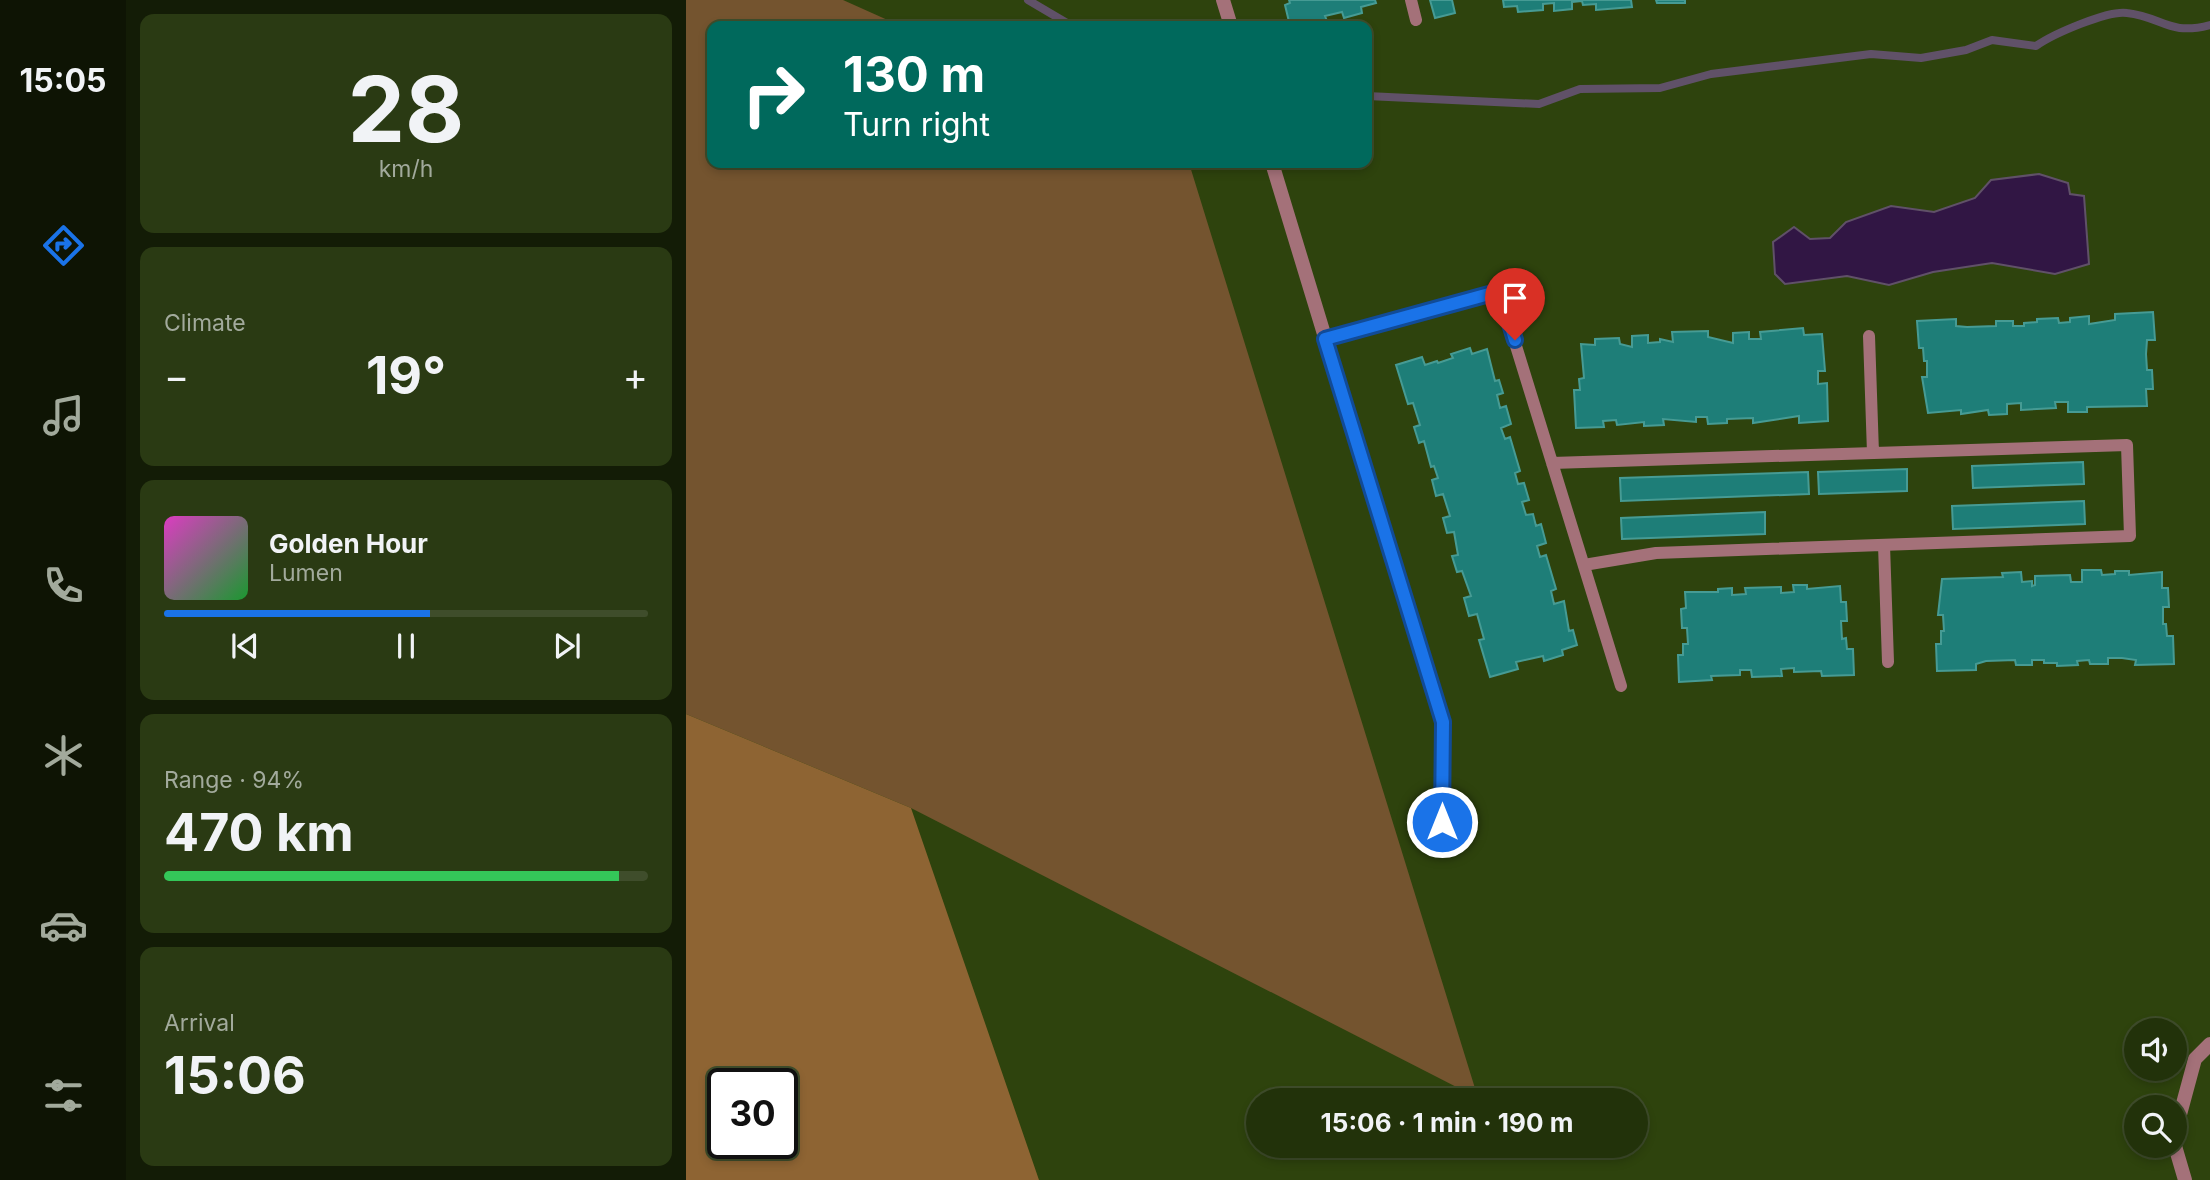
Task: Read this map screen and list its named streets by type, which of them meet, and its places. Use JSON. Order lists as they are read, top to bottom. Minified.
{"page":{"tabs":"15:05","tile":[["28","km/h"],"Climate",["Range · 94%","470 km"],["Arrival","15:06"]],"turn":["130 m","Turn right"],"heat":["−","19°","+"],"song":["Golden Hour","Lumen"],"limit":"30","trip":"15:06 · 1 min · 190 m"}}
